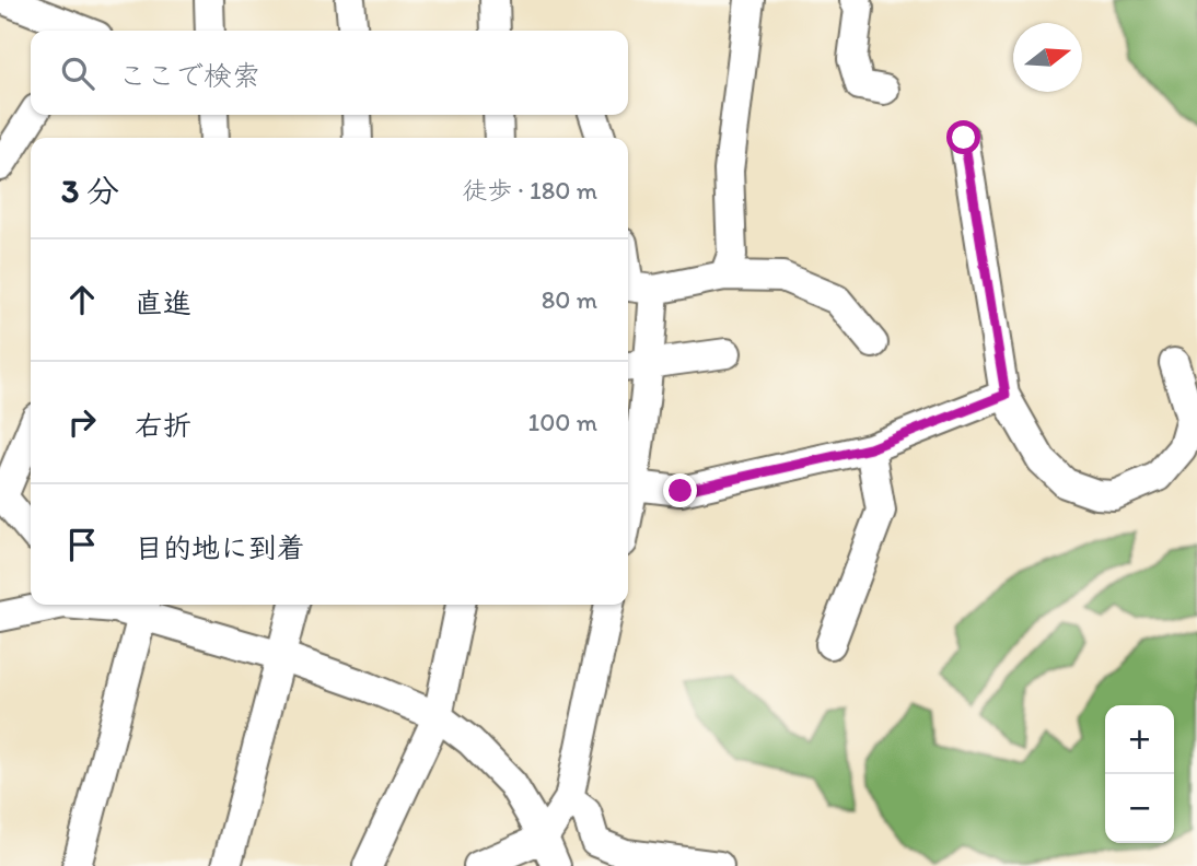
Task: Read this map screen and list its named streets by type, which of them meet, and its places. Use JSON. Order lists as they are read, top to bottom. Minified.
{"north":"right","page":{"search":"ここで検索","heading":["3 分","徒歩 · 180 m"],"list":[["直進","80 m"],["右折","100 m"],"目的地に到着"],"map_buttons":["+","−"]}}
